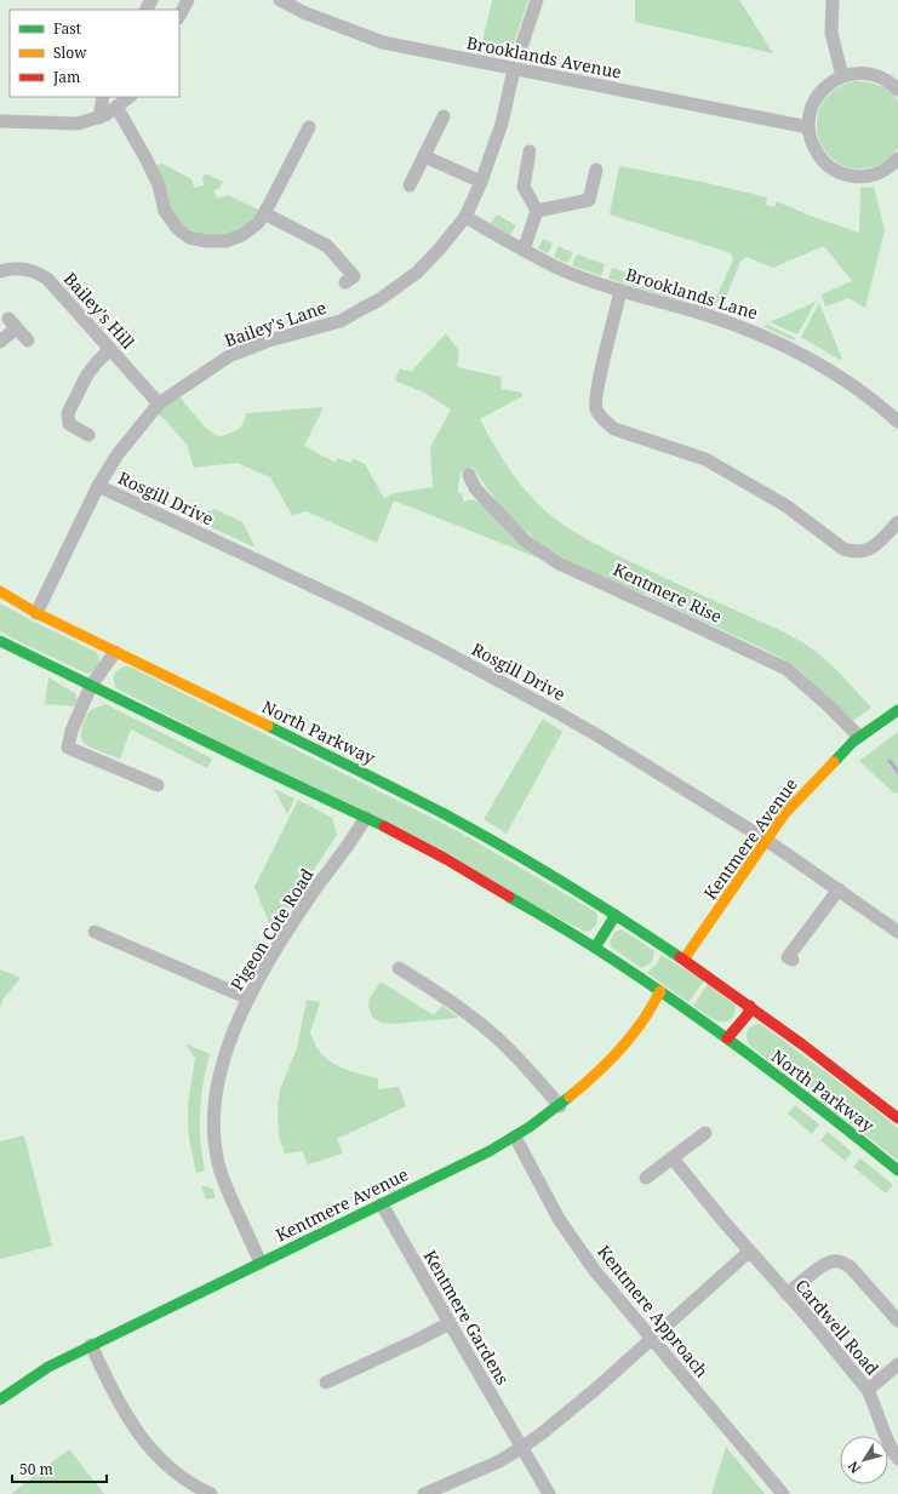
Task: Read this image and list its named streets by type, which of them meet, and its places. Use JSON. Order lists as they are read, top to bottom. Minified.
{"streets":{"street":["Brooklands Avenue","Brooklands Lane","Bailey's Hill","Bailey's Lane","Rosgill Drive","Kentmere Rise","North Parkway","Kentmere Avenue","Pigeon Cote Road","Kentmere Approach","Kentmere Gardens","Cardwell Road"]},"crossings":[["Brooklands Avenue","Bailey's Lane"],["Brooklands Lane","Bailey's Lane"],["Bailey's Hill","Bailey's Lane"],["Bailey's Lane","Rosgill Drive"],["Bailey's Lane","North Parkway"],["Rosgill Drive","Kentmere Avenue"],["Kentmere Rise","Kentmere Avenue"],["North Parkway","Kentmere Avenue"],["North Parkway","Pigeon Cote Road"],["Kentmere Avenue","Pigeon Cote Road"],["Kentmere Avenue","Kentmere Approach"],["Kentmere Avenue","Kentmere Gardens"]],"legend":["Fast","Slow","Jam"],"scale_bar":"50 m","north":"bottom left"}
